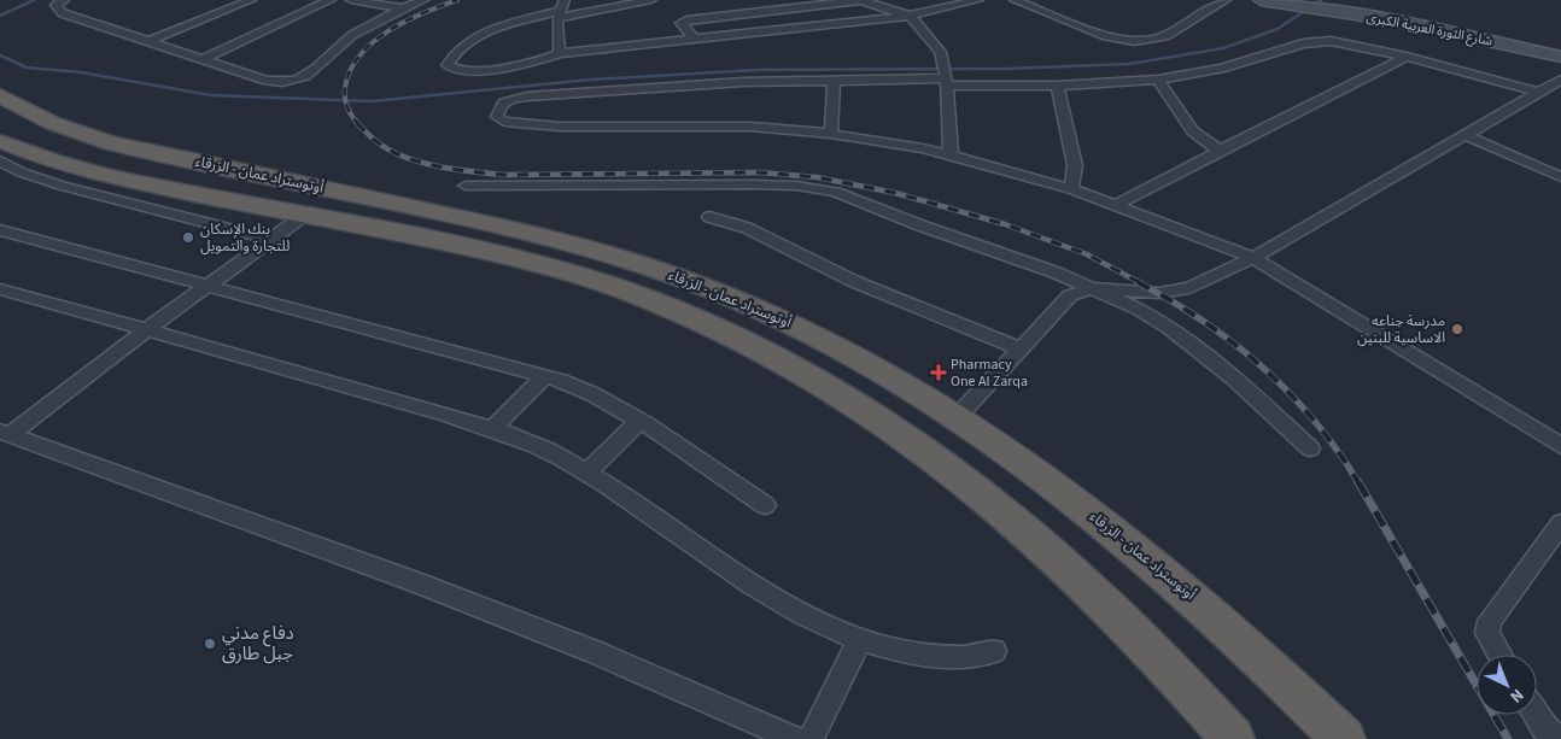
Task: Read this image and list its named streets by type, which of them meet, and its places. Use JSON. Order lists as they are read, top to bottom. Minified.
{"streets":{"highway":["أوتوستراد عمان - الزرقاء"],"main road":["شارع الثورة العربية الكبرى"]},"places":{"other":["بنك الإسكان للتجارة والتمويل","مدرسة جناعه الاساسية للبنين","دفاع مدني جبل طارق"],"health":["Pharmacy One Al Zarqa"]},"north":"bottom right"}
